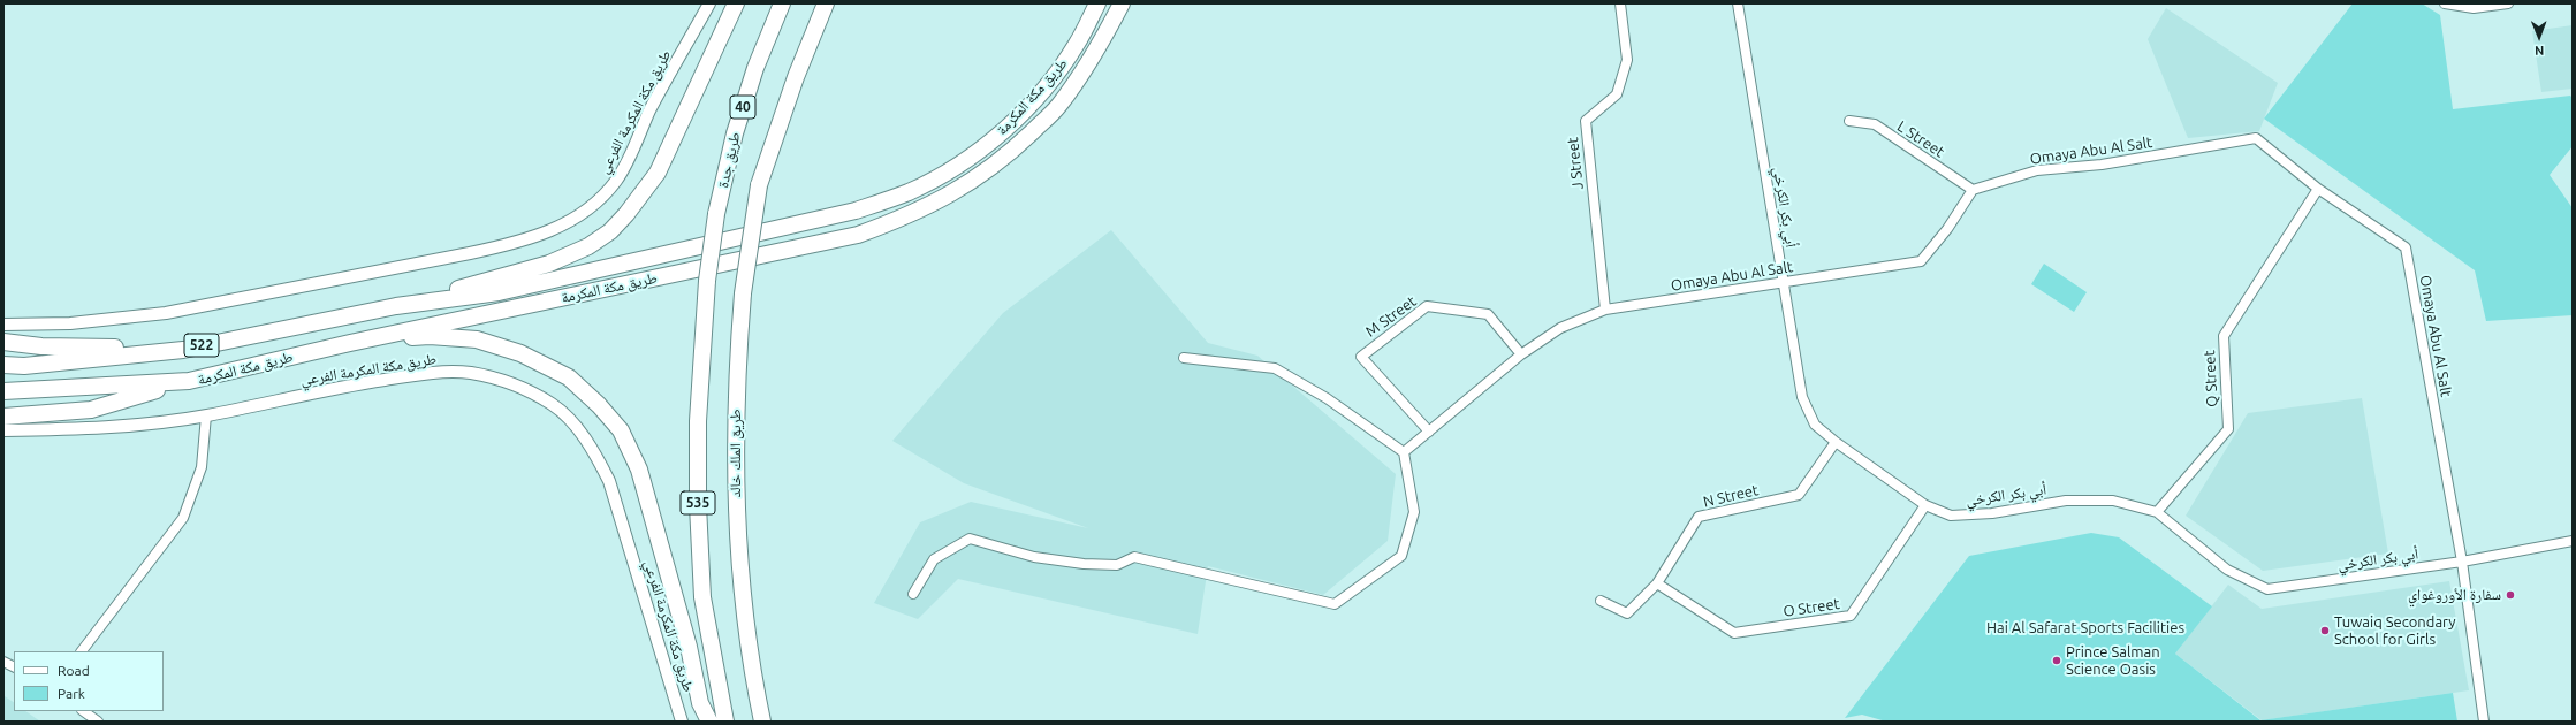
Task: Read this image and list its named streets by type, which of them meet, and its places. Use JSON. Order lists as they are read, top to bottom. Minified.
{"streets":{"highway":["طريق مكة المكرمة","40","طريق جدة","522","طريق الملك خالد","535"],"street":["طريق مكة المكرمة الفرعي","L Street","Omaya Abu Al Salt","J Street","أبي بكر الكرخي","M Street","Q Street","N Street","O Street"]},"crossings":[["L Street","Omaya Abu Al Salt"],["Omaya Abu Al Salt","J Street"],["Omaya Abu Al Salt","أبي بكر الكرخي"],["Omaya Abu Al Salt","M Street"],["Omaya Abu Al Salt","Q Street"],["طريق جدة","535"],["أبي بكر الكرخي","Q Street"],["أبي بكر الكرخي","N Street"],["أبي بكر الكرخي","O Street"],["N Street","O Street"]],"parks":["Hai Al Safarat Sports Facilities"],"places":["سفارة الأوروغواي","Tuwaiq Secondary School for Girls","Prince Salman Science Oasis"],"legend":["Road","Park"],"north":"bottom"}
